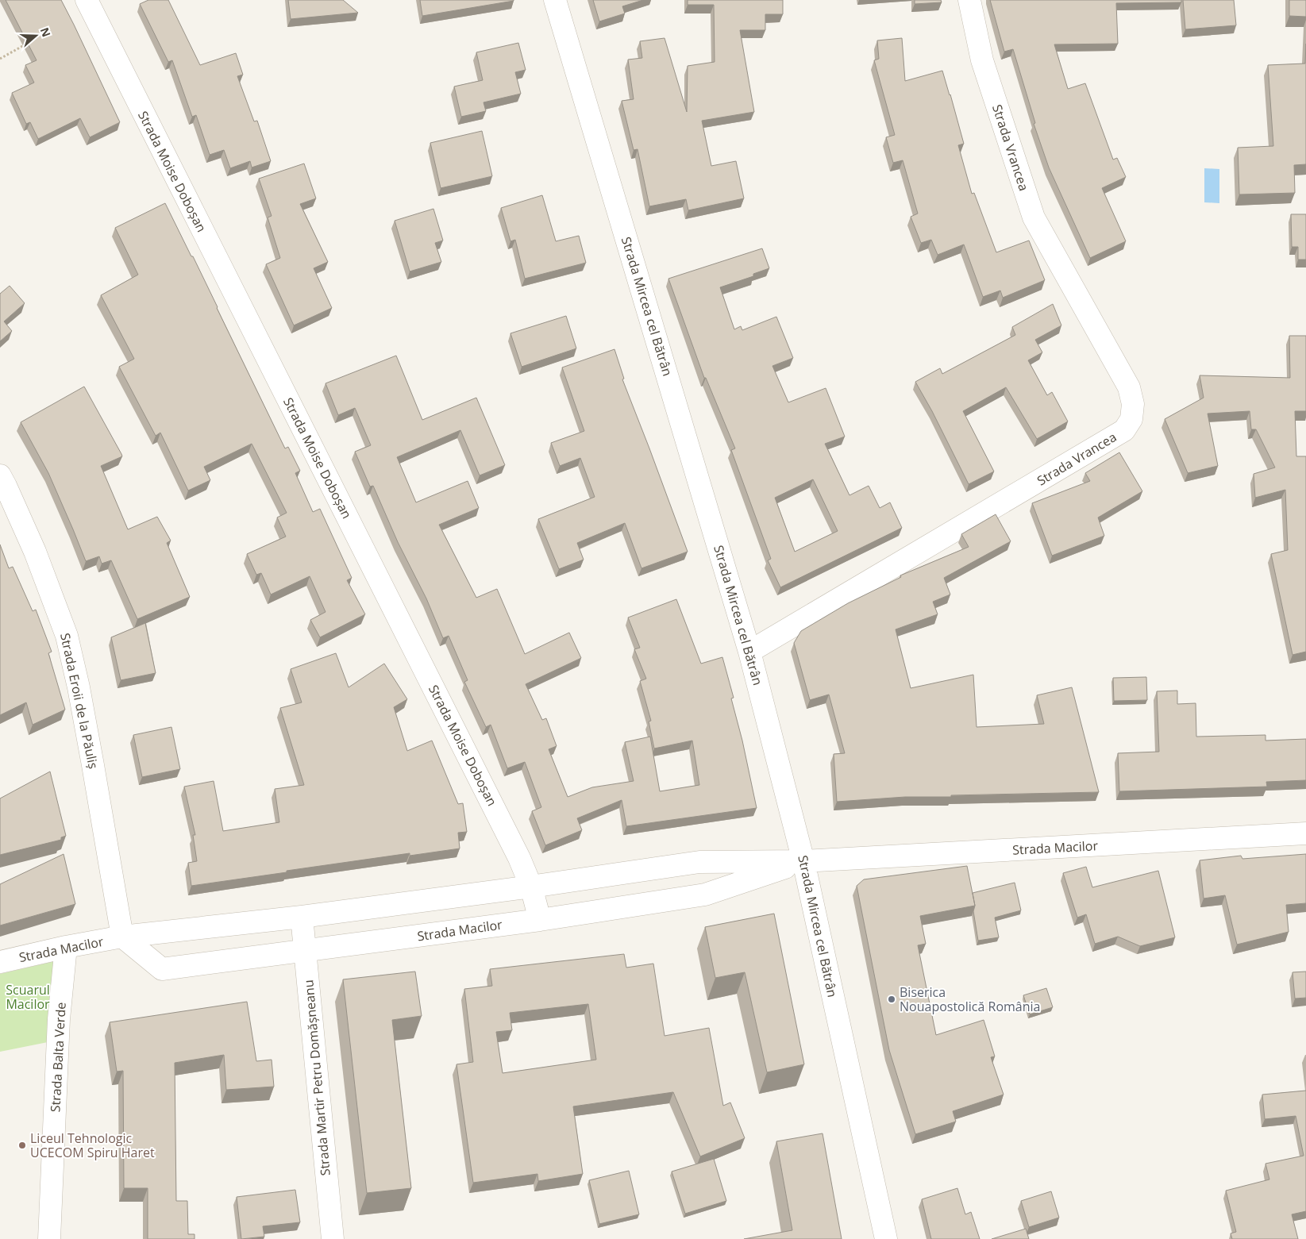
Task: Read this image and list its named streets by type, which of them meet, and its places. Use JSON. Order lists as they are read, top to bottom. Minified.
{"streets":{"street":["Strada Vrancea","Strada Moise Doboșan","Strada Mircea cel Bătrân","Strada Eroii de la Păuliș","Strada Macilor","Strada Balta Verde","Strada Martir Petru Domășneanu"]},"crossings":[["Strada Vrancea","Strada Mircea cel Bătrân"],["Strada Moise Doboșan","Strada Macilor"],["Strada Mircea cel Bătrân","Strada Macilor"],["Strada Eroii de la Păuliș","Strada Macilor"],["Strada Macilor","Strada Balta Verde"],["Strada Macilor","Strada Martir Petru Domășneanu"]],"parks":["Scuarul Macilor"],"places":["Biserica Nouapostolică România","Liceul Tehnologic UCECOM Spiru Haret"],"north":"right"}
